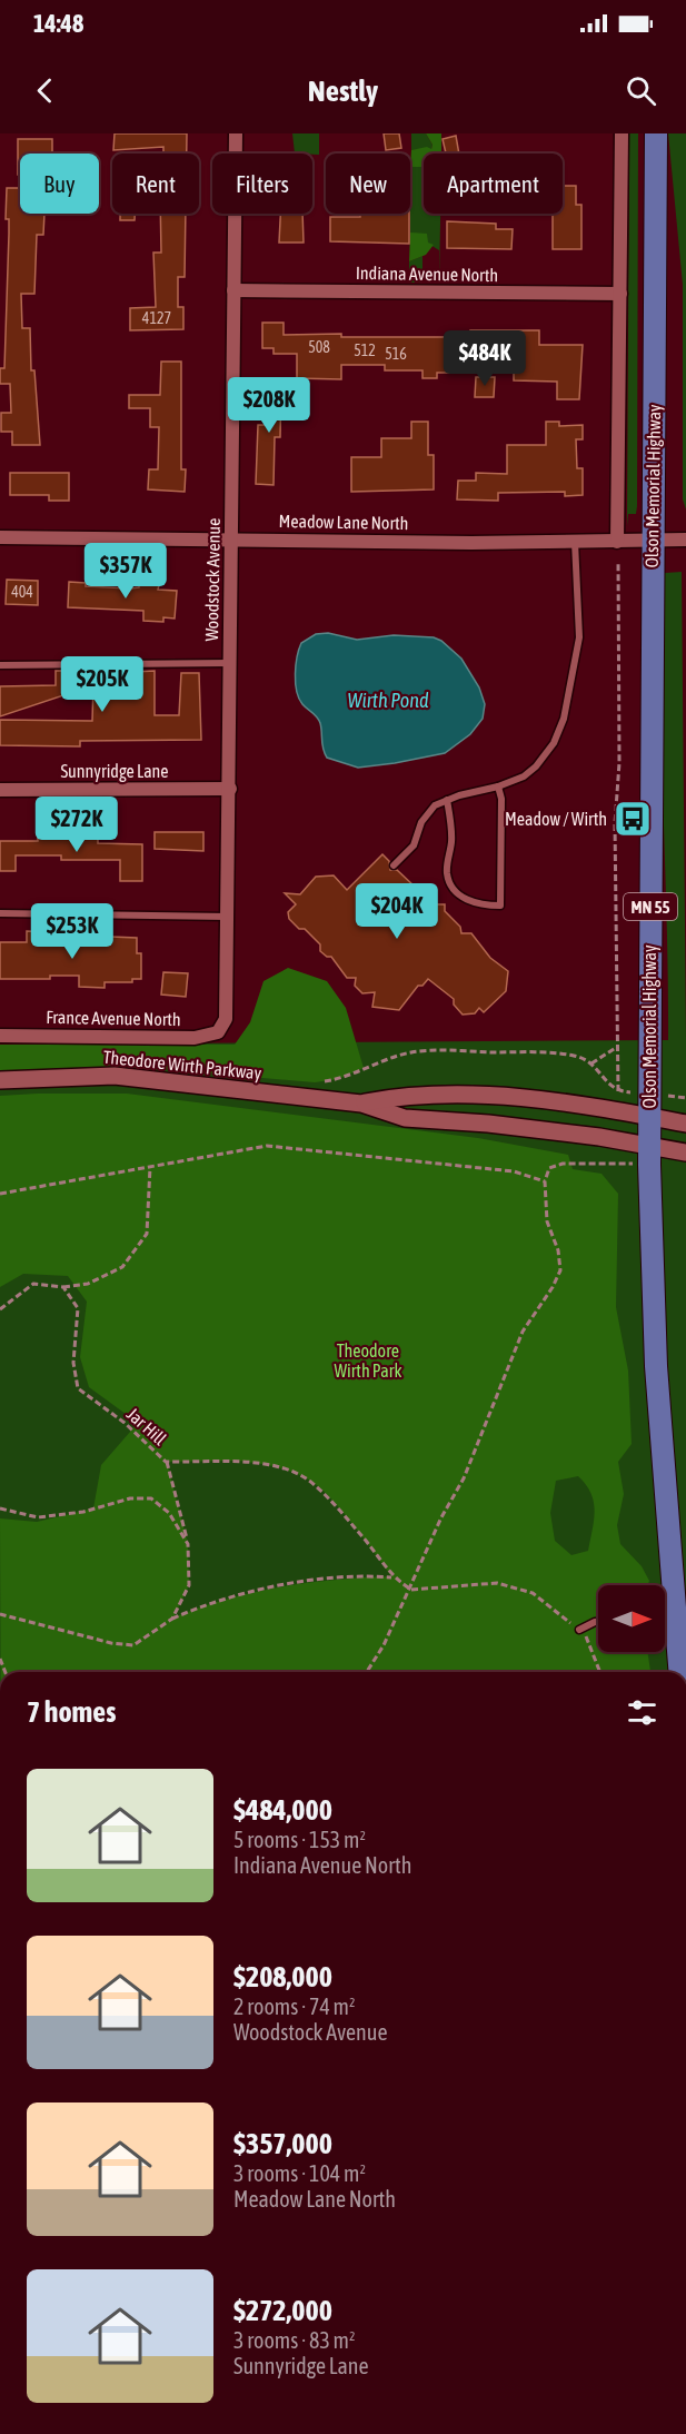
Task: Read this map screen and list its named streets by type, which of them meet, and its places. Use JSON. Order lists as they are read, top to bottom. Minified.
{"streets":{"main road":["Olson Memorial Highway","MN 55"],"street":["Indiana Avenue North","Meadow Lane North","Woodstock Avenue","Sunnyridge Lane","France Avenue North","Theodore Wirth Parkway"],"path":["Jar Hill"]},"crossings":[["Indiana Avenue North","Woodstock Avenue"],["Olson Memorial Highway","Meadow Lane North"],["Olson Memorial Highway","Theodore Wirth Parkway"],["Meadow Lane North","Woodstock Avenue"],["Woodstock Avenue","Sunnyridge Lane"],["Woodstock Avenue","France Avenue North"]],"water":["Wirth Pond"],"parks":["Theodore Wirth Park"],"places":{"bus stop":["Meadow / Wirth"]},"house_numbers":["4127","508","512","516","404"],"north":"right","page":{"status":"14:48","header":"Nestly","chip":["Buy","Rent","Filters","New","Apartment"],"price":["$484K","$208K","$357K","$205K","$272K","$204K","$253K"],"heading":"7 homes","list":[{"name":"$484,000","note":"5 rooms · 153 m² · Indiana Avenue North"},{"name":"$208,000","note":"2 rooms · 74 m² · Woodstock Avenue"},{"name":"$357,000","note":"3 rooms · 104 m² · Meadow Lane North"},{"name":"$272,000","note":"3 rooms · 83 m² · Sunnyridge Lane"}]}}
